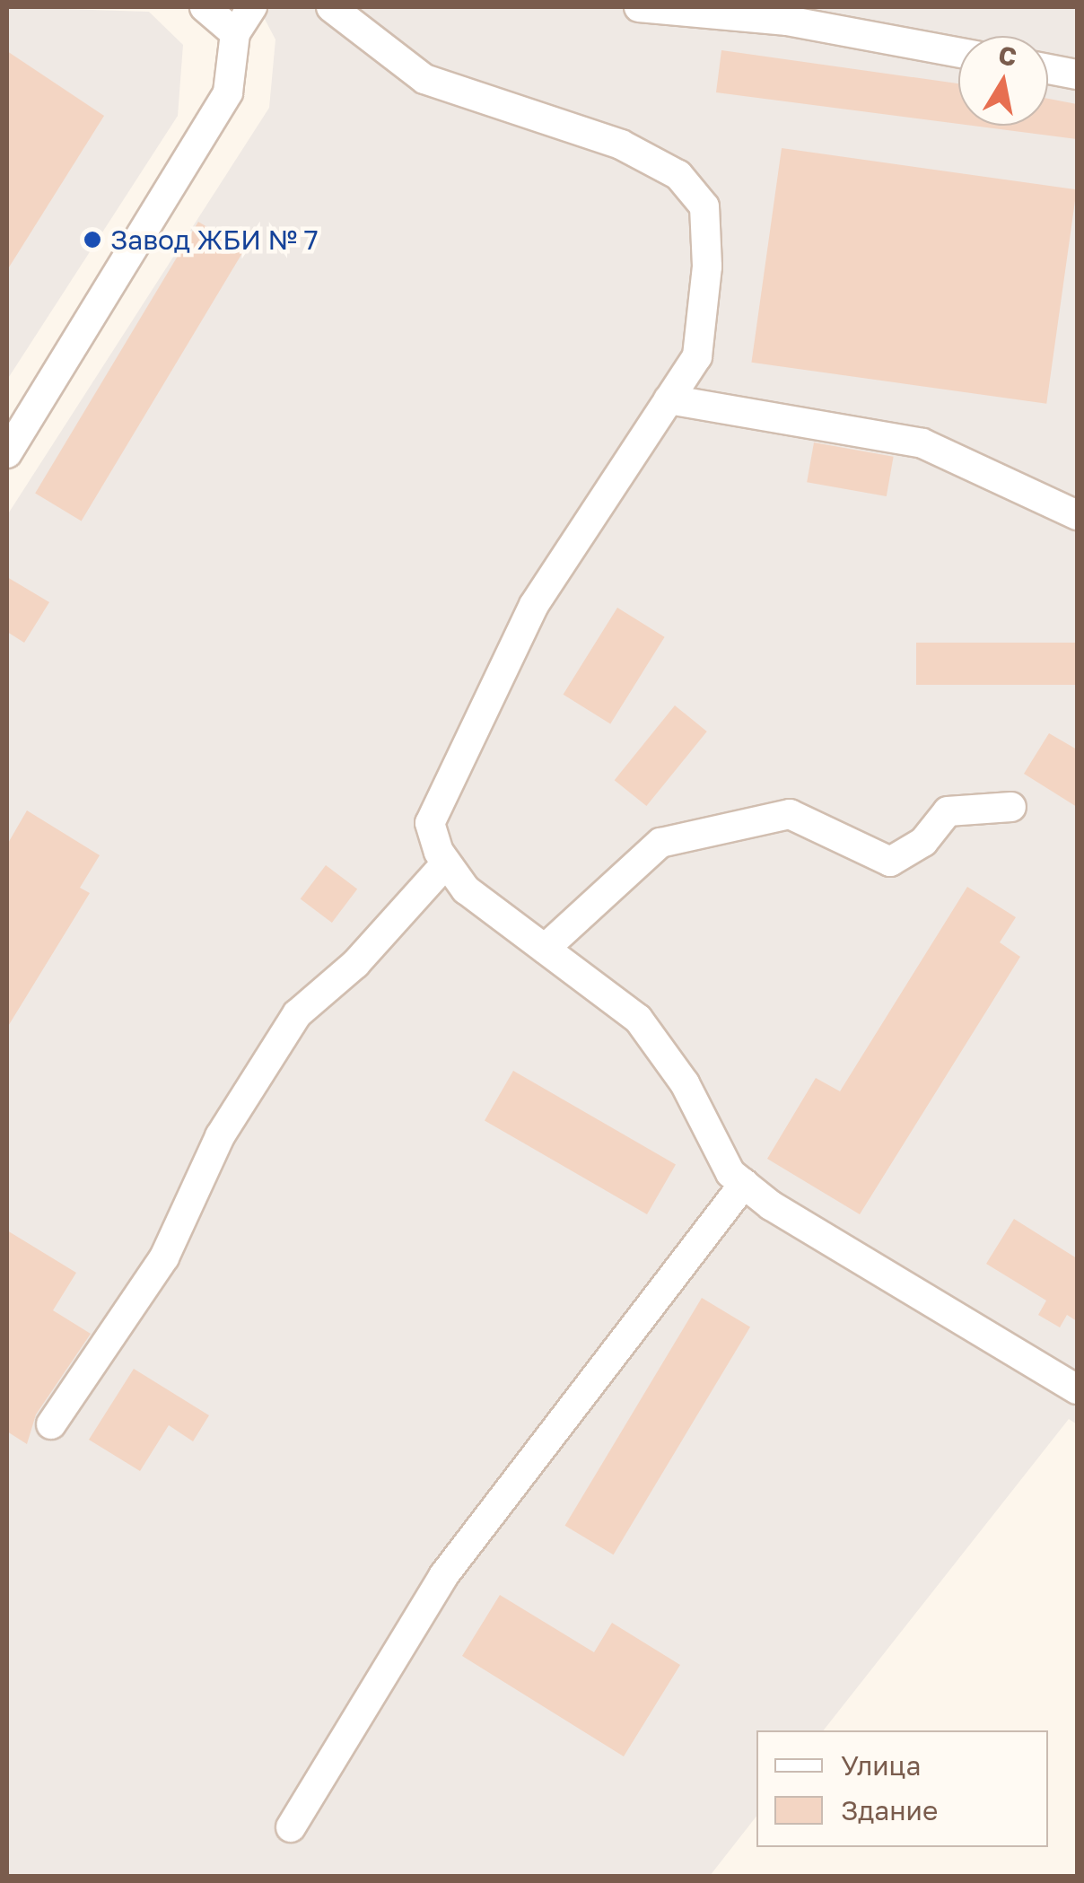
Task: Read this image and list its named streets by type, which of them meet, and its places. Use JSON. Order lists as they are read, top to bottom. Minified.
{"places":["Завод ЖБИ № 7"],"legend":["Улица","Здание"],"north":"top"}
